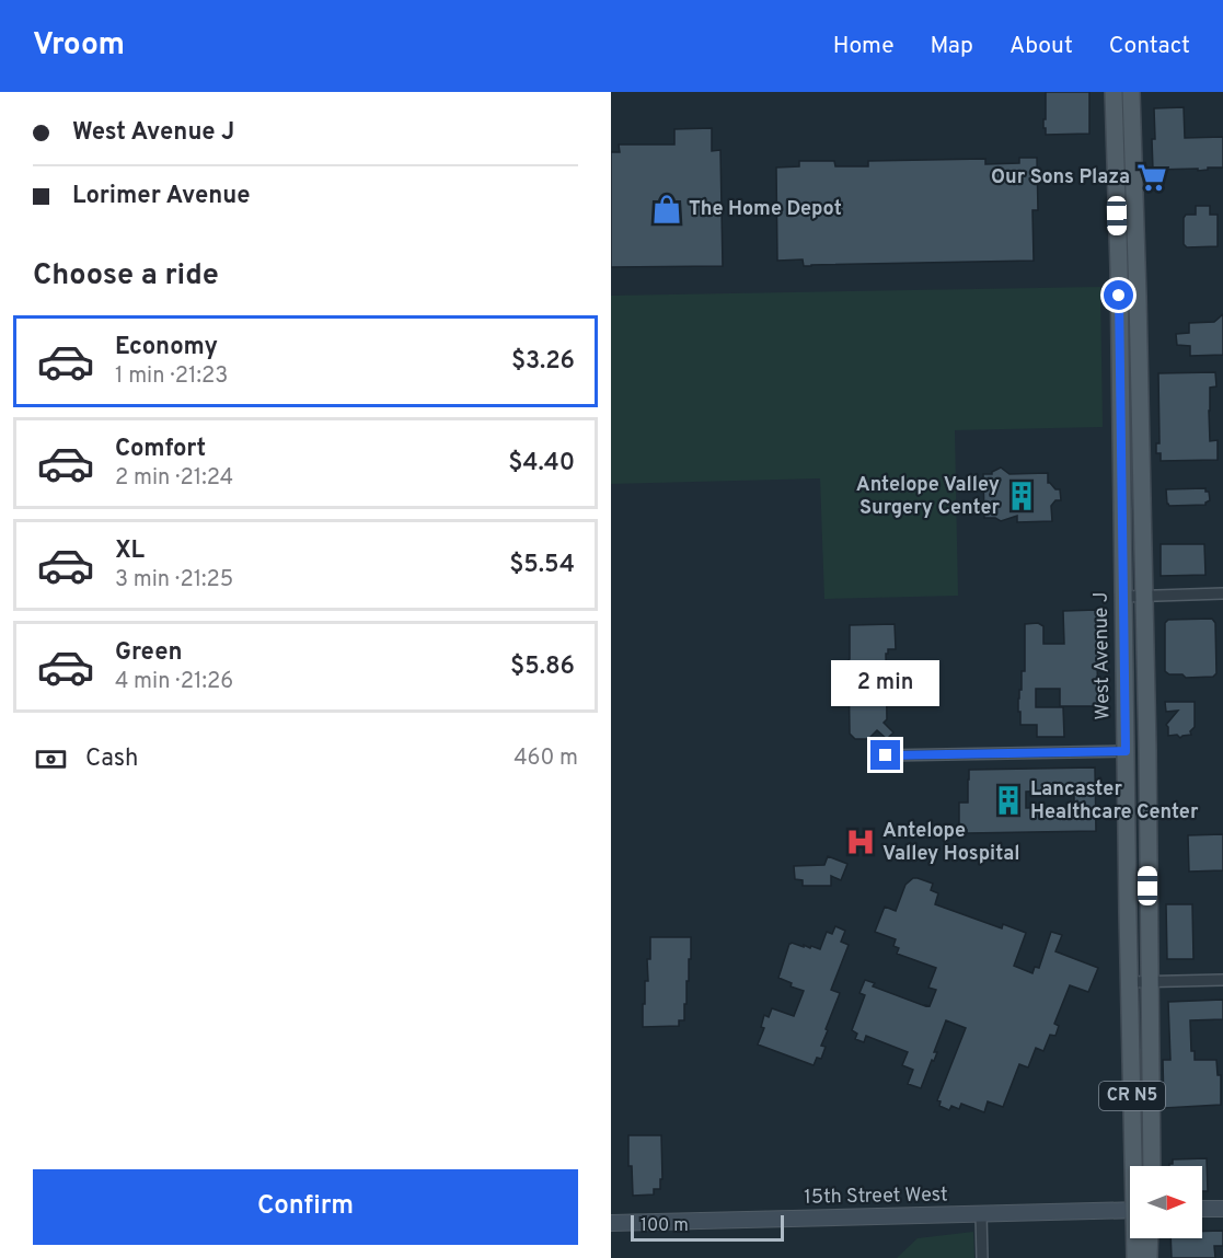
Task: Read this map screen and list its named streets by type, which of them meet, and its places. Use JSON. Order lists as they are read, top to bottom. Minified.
{"streets":{"main road":["West Avenue J","CR N5"],"street":["15th Street West"]},"places":{"supermarket":["Our Sons Plaza"],"shop":["The Home Depot"],"building":["Antelope Valley Surgery Center","Lancaster Healthcare Center"],"hospital":["Antelope Valley Hospital"]},"scale_bar":"100 m","north":"right","page":{"header":"Vroom","nav":["Home","Map","About","Contact"],"banner":["West Avenue J","Lorimer Avenue"],"heading":"Choose a ride","list":[{"name":"Economy","note":"1 min · 21:23","value":"$3.26"},{"name":"Comfort","note":"2 min · 21:24","value":"$4.40"},{"name":"XL","note":"3 min · 21:25","value":"$5.54"},{"name":"Green","note":"4 min · 21:26","value":"$5.86"}],"bubble":"2 min","pay":["Cash","460 m"],"buttons":"Confirm","scale":"100 m"}}
